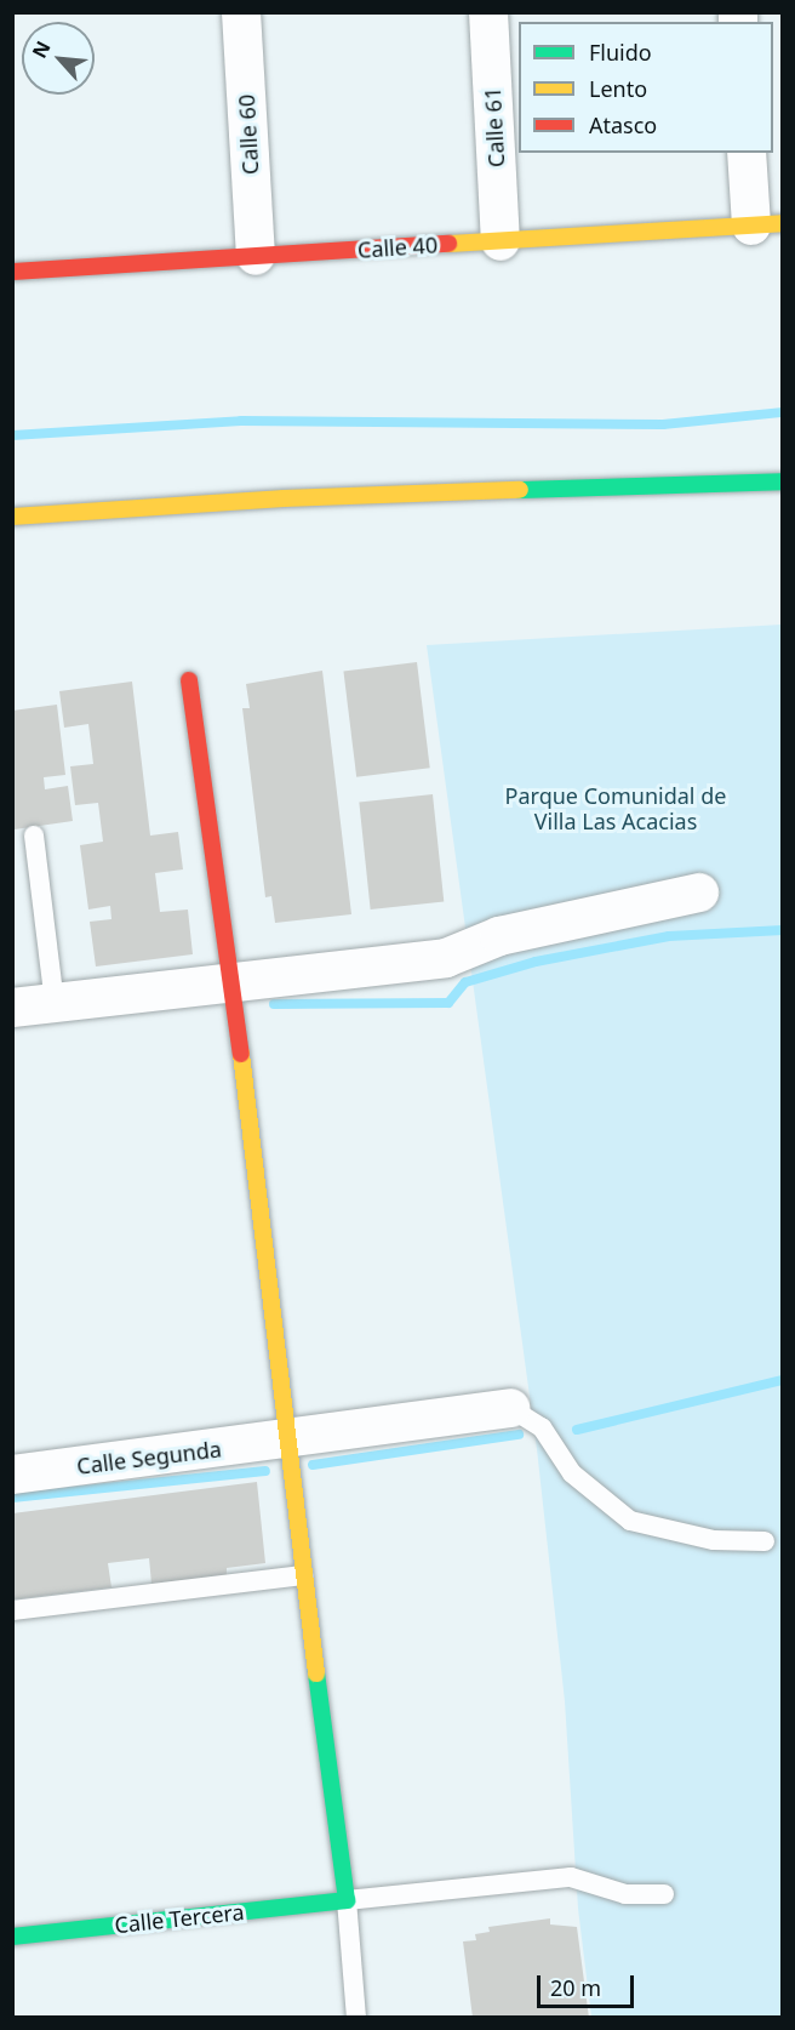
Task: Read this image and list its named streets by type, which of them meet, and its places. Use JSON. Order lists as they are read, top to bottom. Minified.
{"streets":{"street":["Calle 61","Calle 60","Calle 40","Calle Segunda","Calle Tercera"]},"crossings":[["Calle 61","Calle 40"],["Calle 60","Calle 40"]],"parks":["Parque Comunidal de Villa Las Acacias"],"legend":["Fluido","Lento","Atasco"],"scale_bar":"20 m","north":"top left"}
